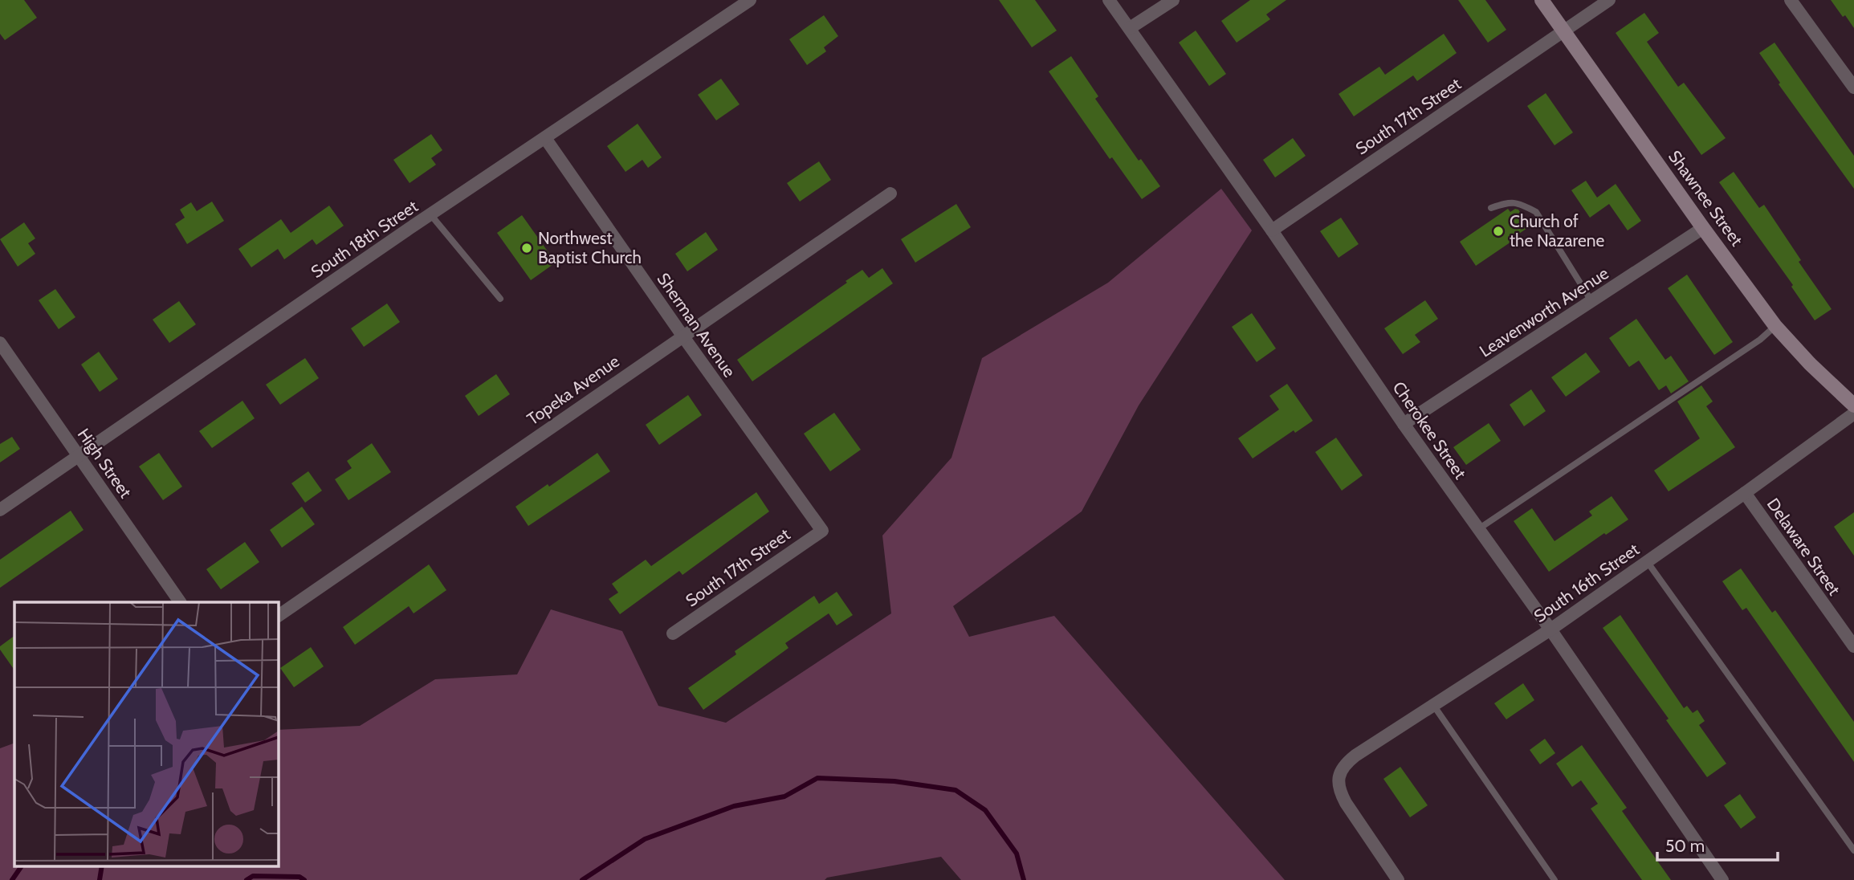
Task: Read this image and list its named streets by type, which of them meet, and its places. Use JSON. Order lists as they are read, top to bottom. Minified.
{"streets":{"street":["South 17th Street","Shawnee Street","South 18th Street","Leavenworth Avenue","Sherman Avenue","Topeka Avenue","Cherokee Street","High Street","Delaware Street","South 16th Street"]},"crossings":[["South 17th Street","Shawnee Street"],["South 17th Street","Sherman Avenue"],["South 17th Street","Cherokee Street"],["Shawnee Street","Leavenworth Avenue"],["South 18th Street","Sherman Avenue"],["South 18th Street","High Street"],["Leavenworth Avenue","Cherokee Street"],["Sherman Avenue","Topeka Avenue"],["Cherokee Street","South 16th Street"],["Delaware Street","South 16th Street"]],"places":["Church of the Nazarene","Northwest Baptist Church"],"scale_bar":"50 m"}
